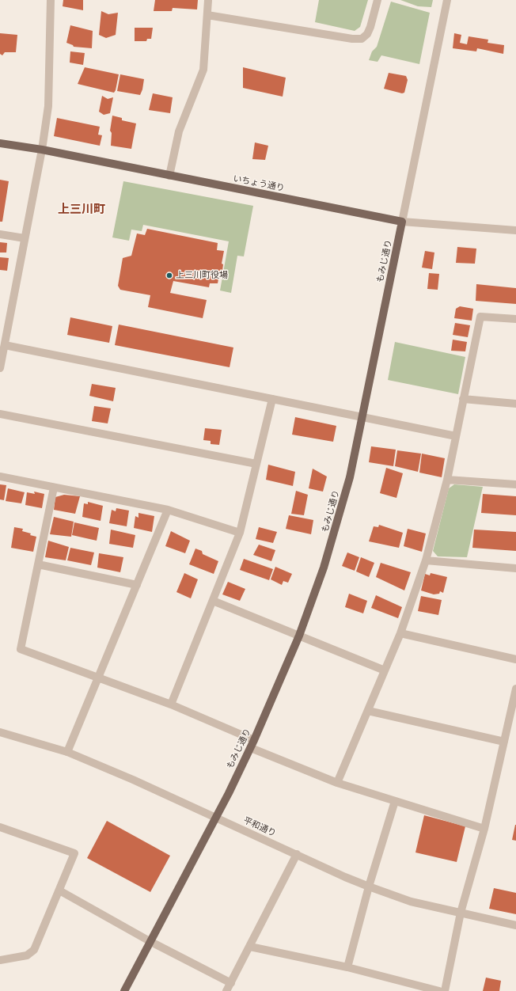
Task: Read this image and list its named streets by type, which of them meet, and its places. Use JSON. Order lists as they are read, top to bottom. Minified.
{"streets":{"main road":["いちょう通り","もみじ通り"],"street":["平和通り"]},"crossings":[["いちょう通り","もみじ通り"],["もみじ通り","平和通り"]],"districts":["上三川町"],"places":["上三川町役場"]}
